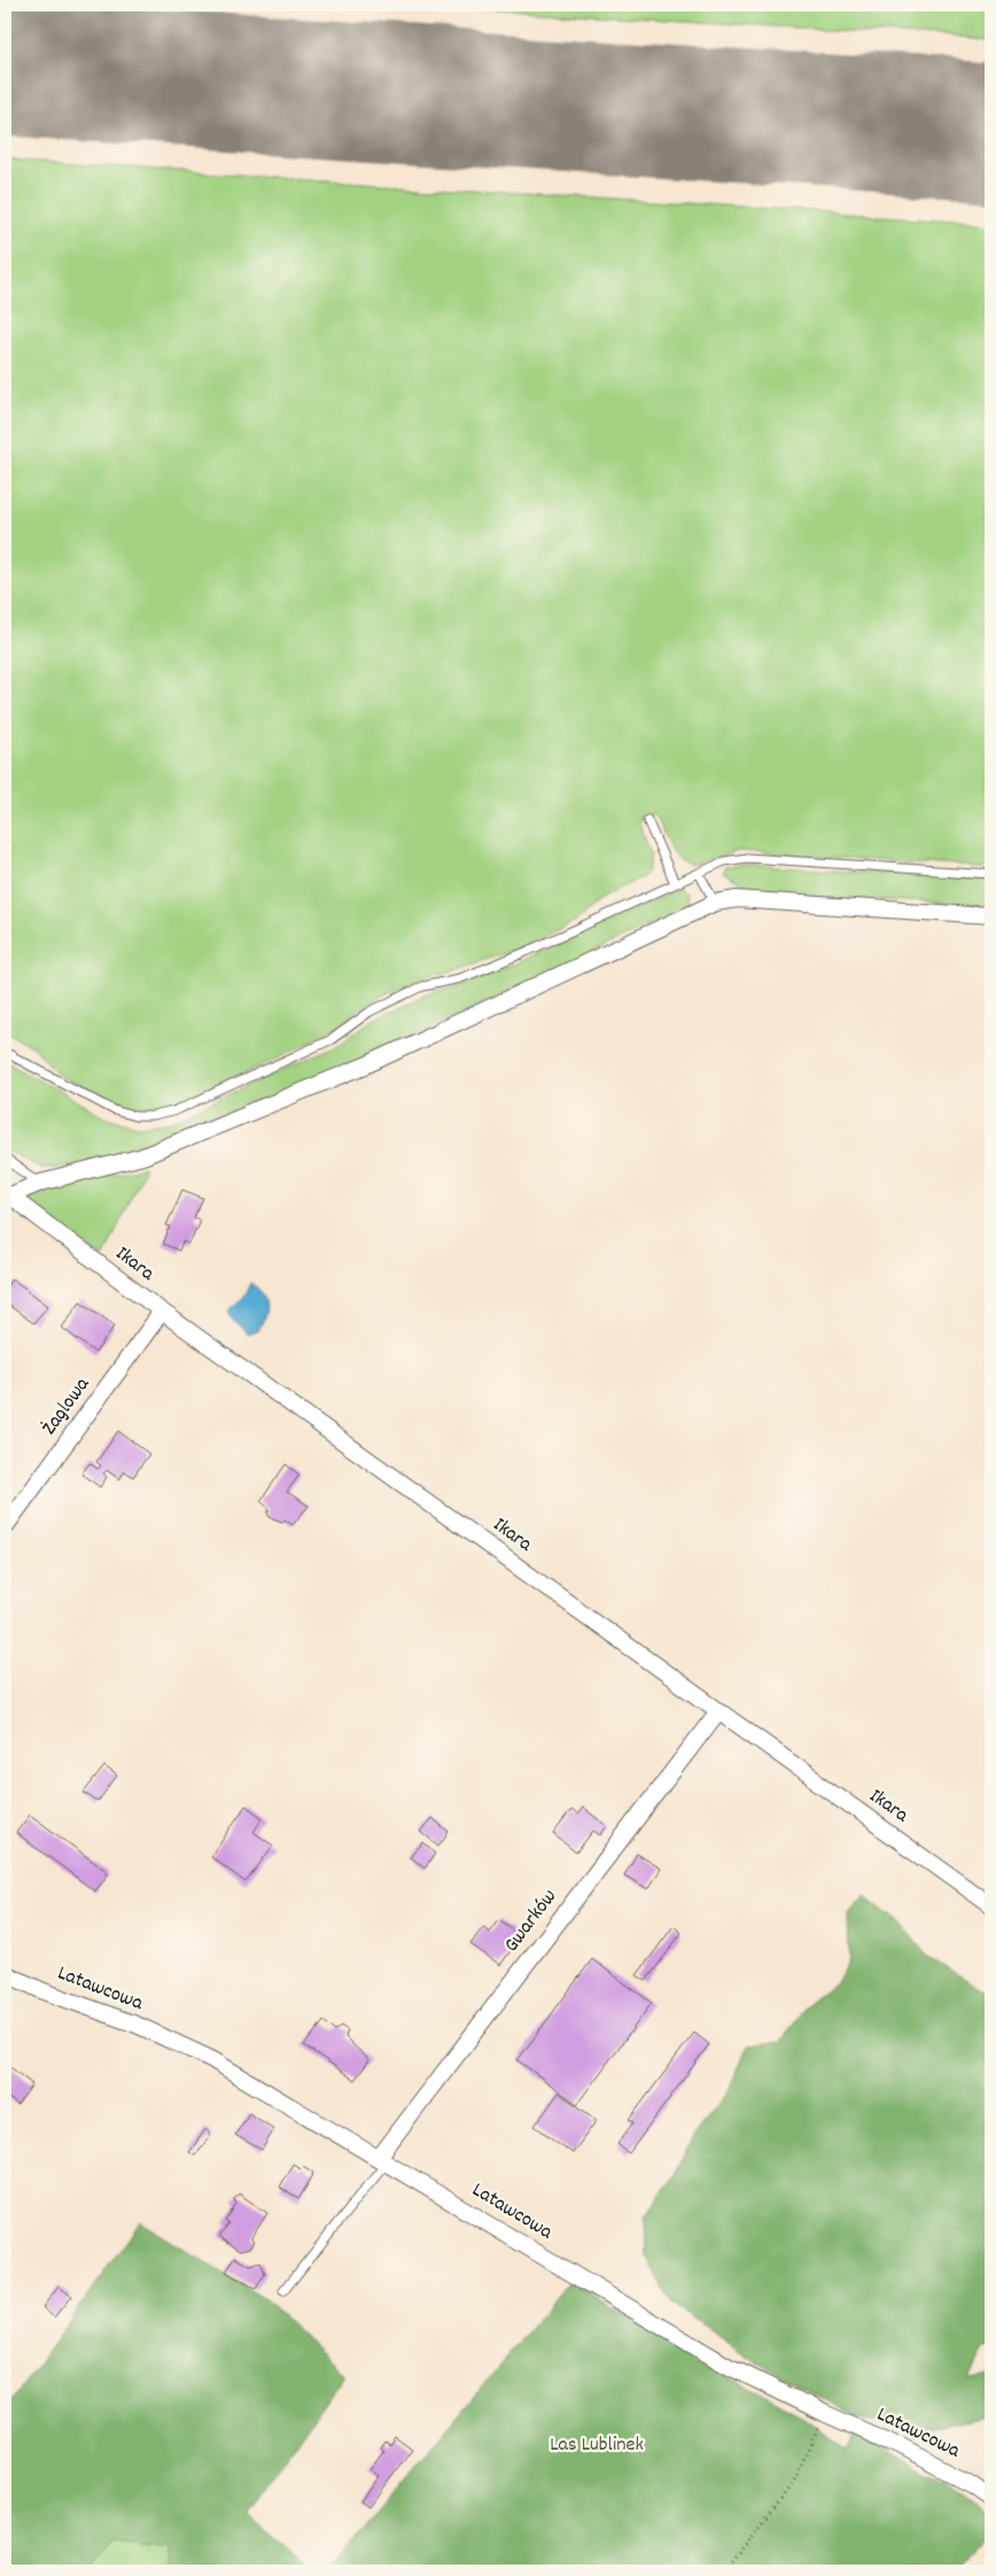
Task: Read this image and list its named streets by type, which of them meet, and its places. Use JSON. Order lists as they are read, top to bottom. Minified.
{"streets":{"street":["Ikara","Żaglowa","Gwarków","Latawcowa"]},"crossings":[["Ikara","Żaglowa"],["Ikara","Gwarków"],["Gwarków","Latawcowa"]],"parks":["Las Lublinek"]}
